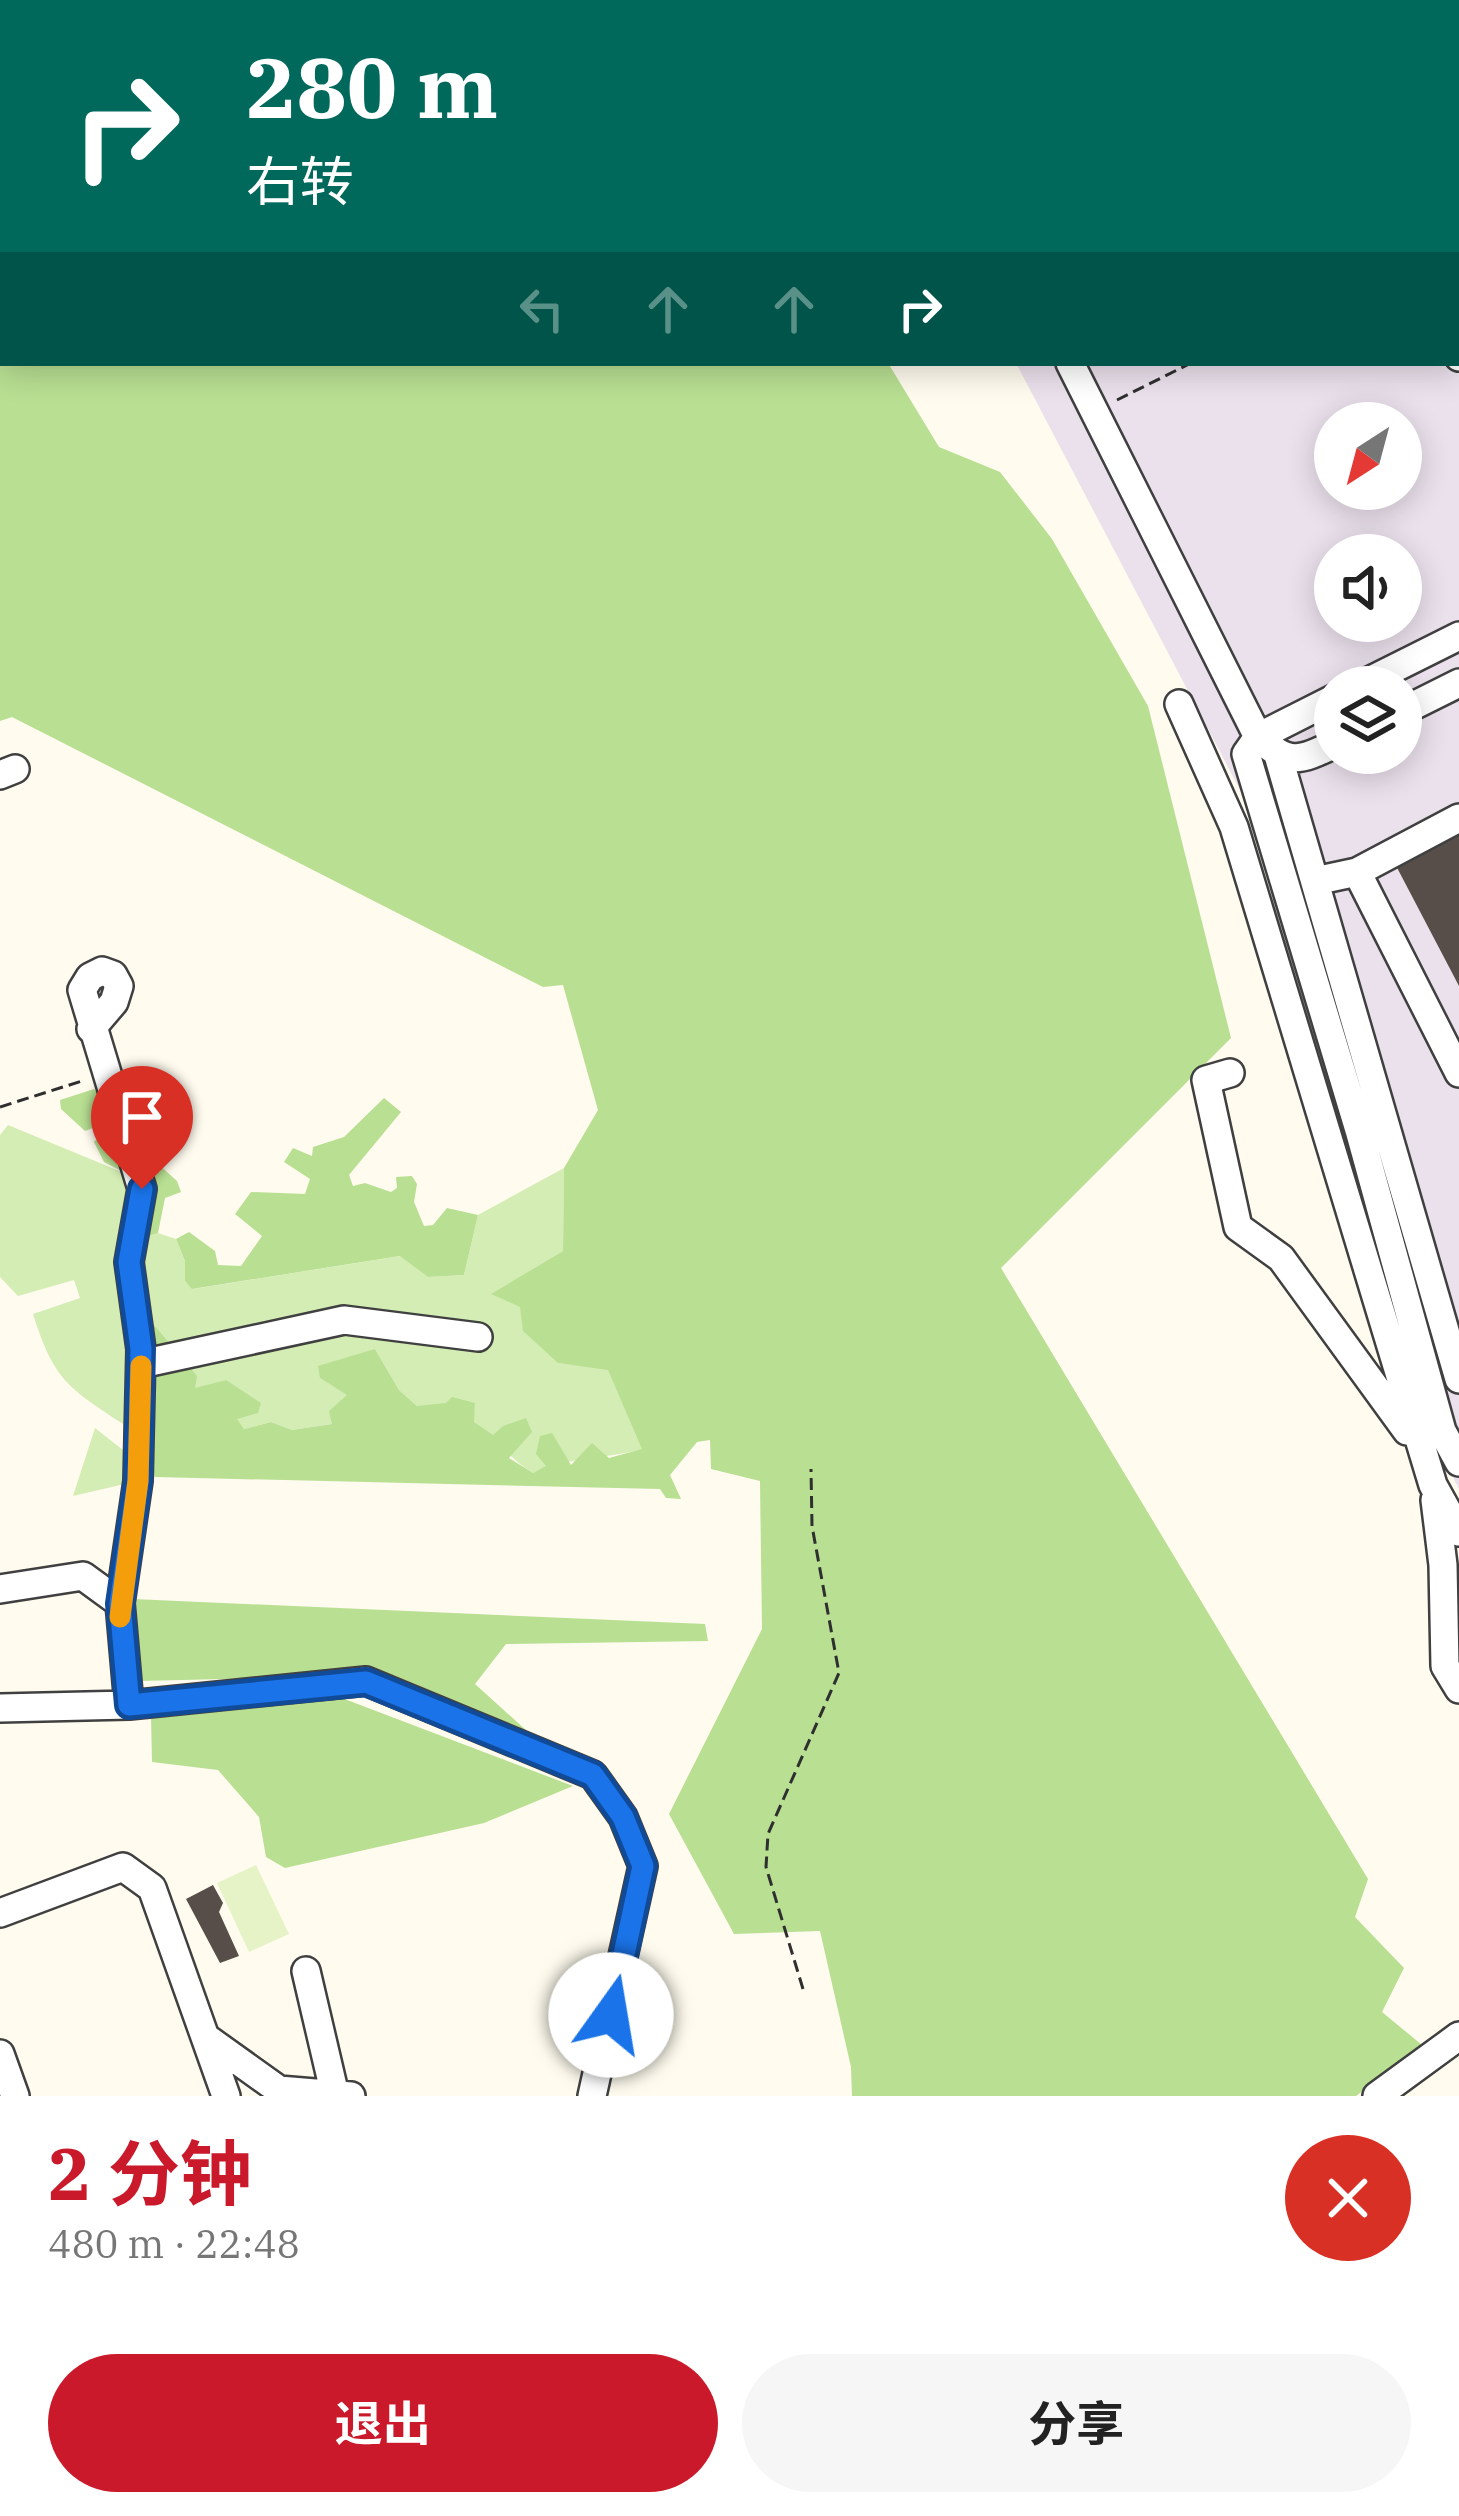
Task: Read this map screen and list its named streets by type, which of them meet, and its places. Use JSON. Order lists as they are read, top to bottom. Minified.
{"north":"bottom left","page":{"turn":["280 m","右转"],"heading":["2 分钟","480 m · 22:48"],"buttons":["退出","分享"]}}
